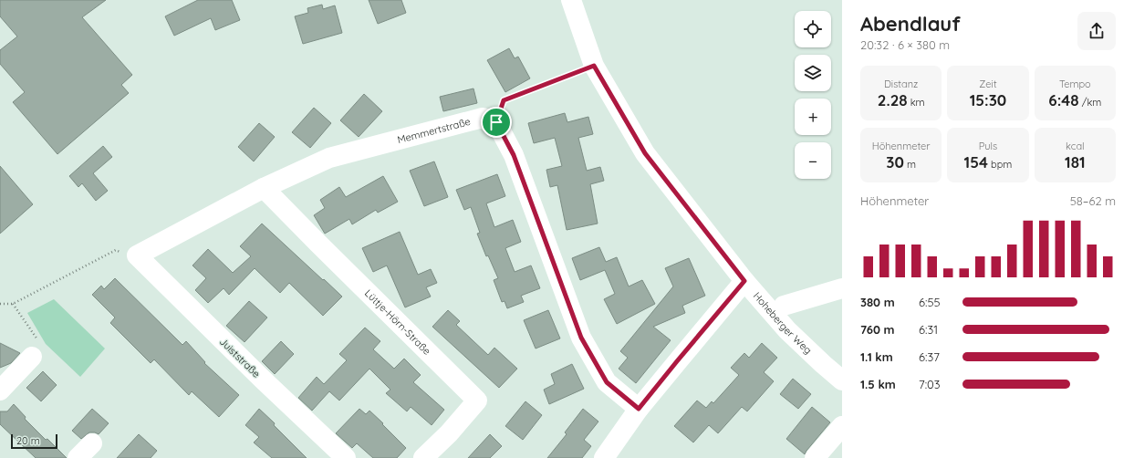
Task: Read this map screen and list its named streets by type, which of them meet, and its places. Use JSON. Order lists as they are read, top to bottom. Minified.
{"streets":{"street":["Memmertstraße","Lüttje-Hörn-Straße","Hoheberger Weg","Juiststraße"]},"crossings":[["Memmertstraße","Lüttje-Hörn-Straße"],["Memmertstraße","Juiststraße"]],"scale_bar":"20 m","page":{"heading":["Abendlauf","20:32 · 6 × 380 m"],"map_buttons":["+","−"],"stats":[["Distanz","2.28 km"],["Zeit","15:30"],["Tempo","6:48 /km"],["Höhenmeter","30 m"],["Puls","154 bpm"],["kcal","181"]],"chart":["Höhenmeter","58–62 m"],"list":[{"name":"380 m","note":"6:55"},{"name":"760 m","note":"6:31"},{"name":"1.1 km","note":"6:37"},{"name":"1.5 km","note":"7:03"}],"scale":"20 m"}}
